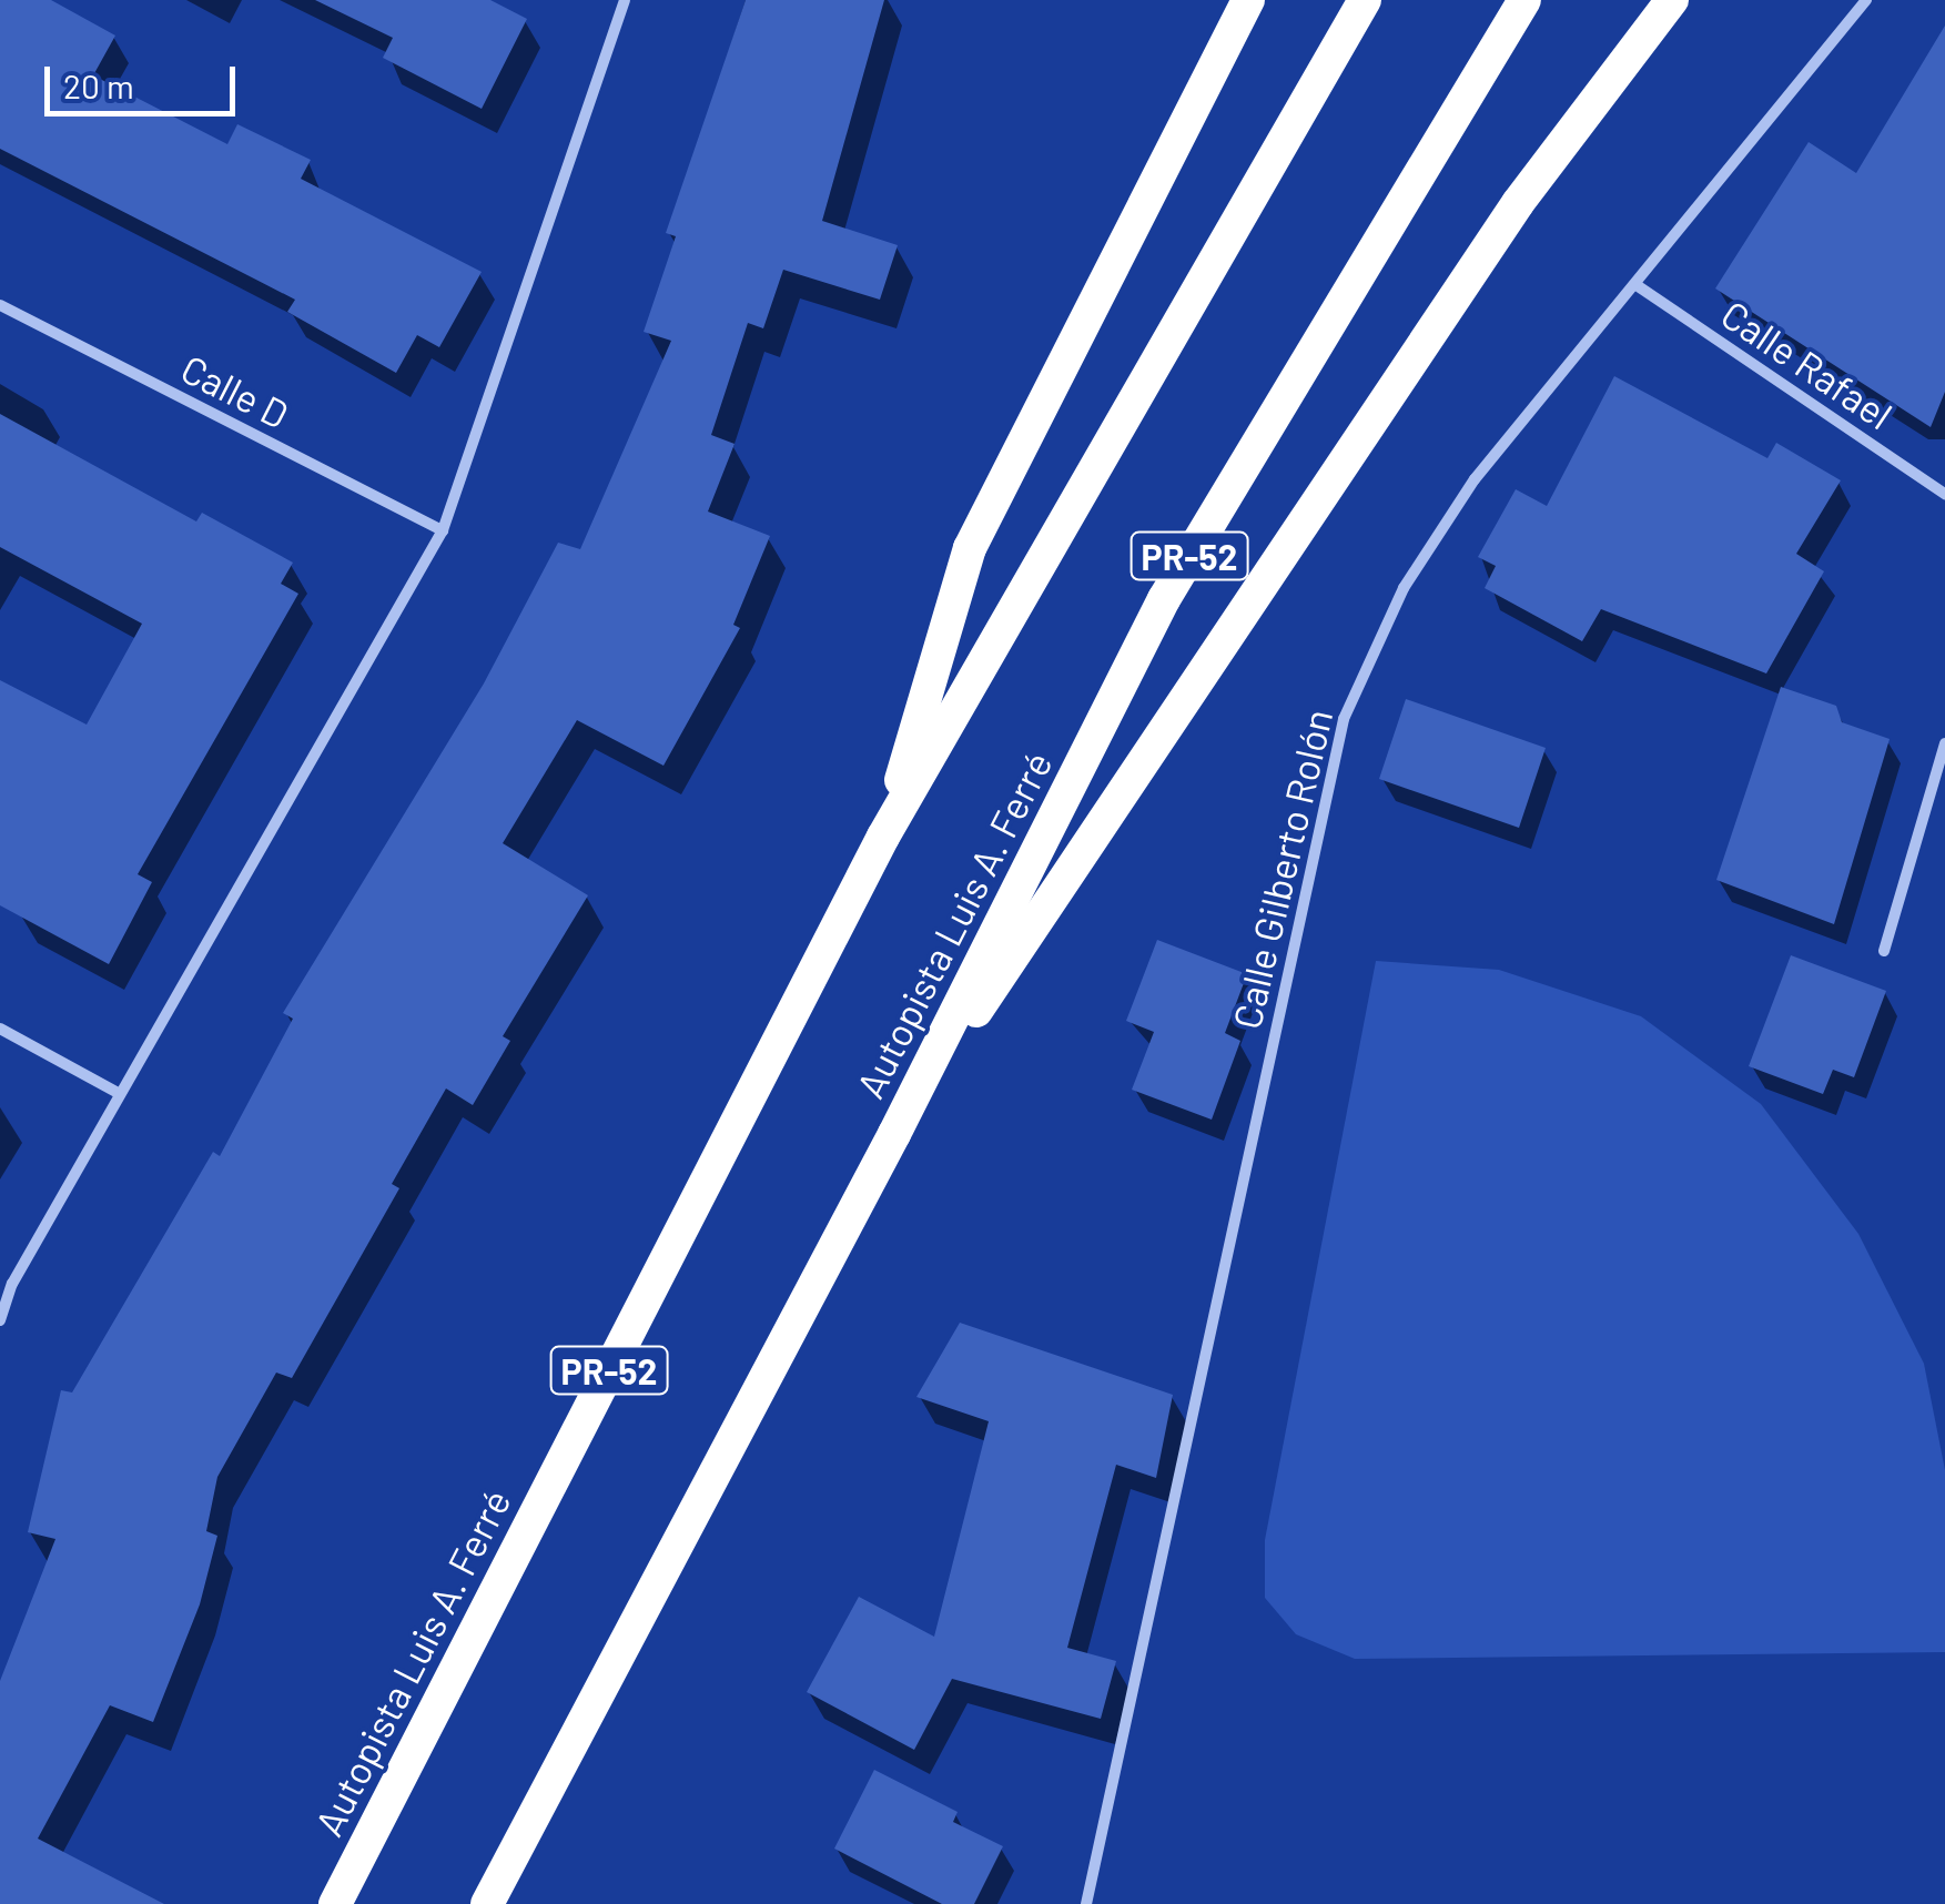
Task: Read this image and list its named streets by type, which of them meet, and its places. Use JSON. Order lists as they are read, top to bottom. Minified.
{"streets":{"highway":["PR-52","Autopista Luis A. Ferré"],"street":["Calle Rafael","Calle D","Calle Gilberto Rolón"]},"crossings":[["Calle Rafael","Calle Gilberto Rolón"]],"scale_bar":"20 m"}
